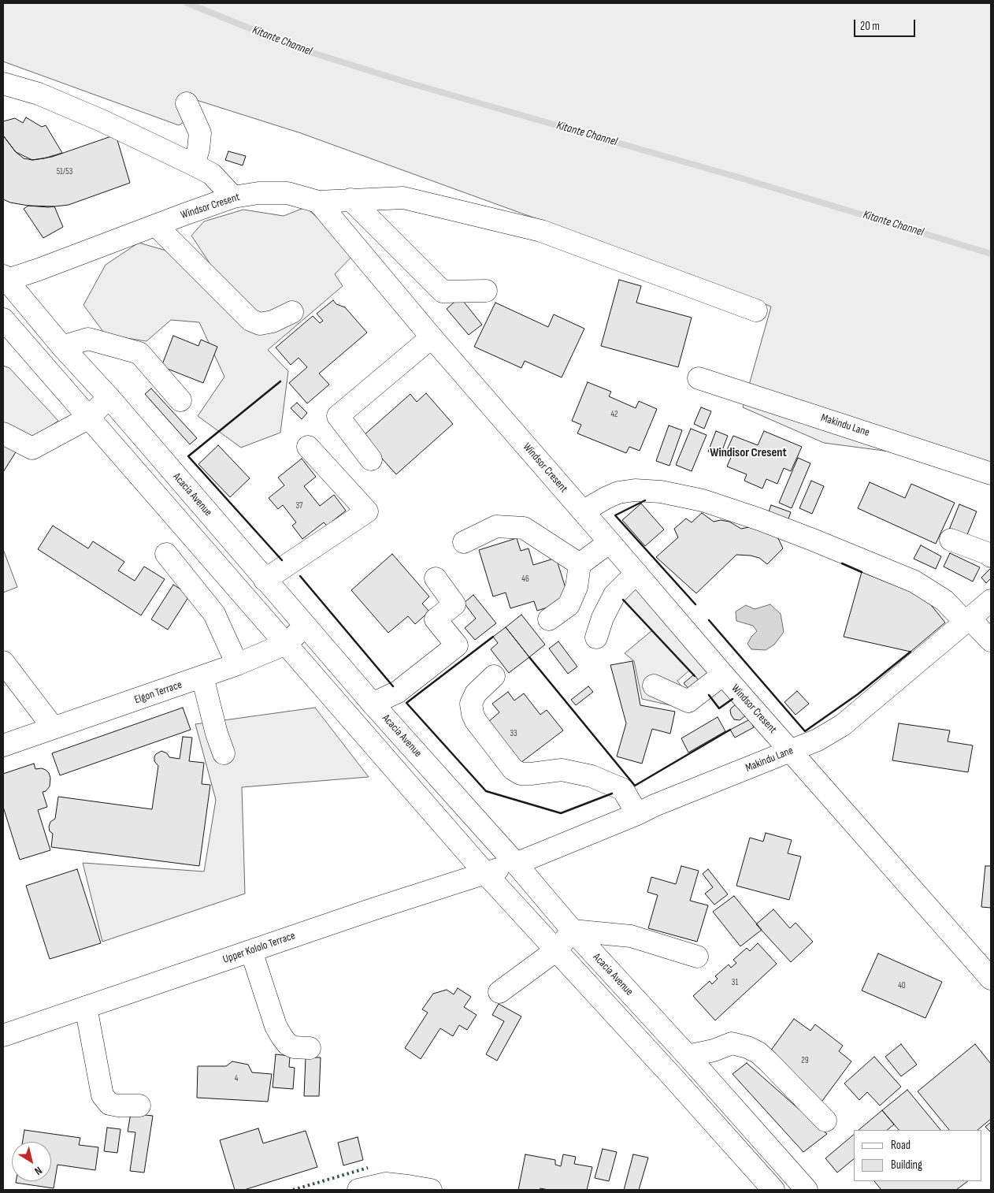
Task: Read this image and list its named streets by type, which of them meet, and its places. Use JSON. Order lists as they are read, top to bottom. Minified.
{"streets":{"street":["Windsor Cresent","Makindu Lane","Acacia Avenue","Elgon Terrace","Upper Kololo Terrace"]},"crossings":[["Windsor Cresent","Makindu Lane"],["Windsor Cresent","Acacia Avenue"],["Makindu Lane","Acacia Avenue"],["Makindu Lane","Upper Kololo Terrace"],["Acacia Avenue","Elgon Terrace"],["Acacia Avenue","Upper Kololo Terrace"]],"districts":["Windisor Cresent"],"water":["Kitante Channel"],"house_numbers":["51/53","42","37","46","33","31","40","29","4"],"legend":["Road","Building"],"scale_bar":"20 m","north":"bottom right"}
